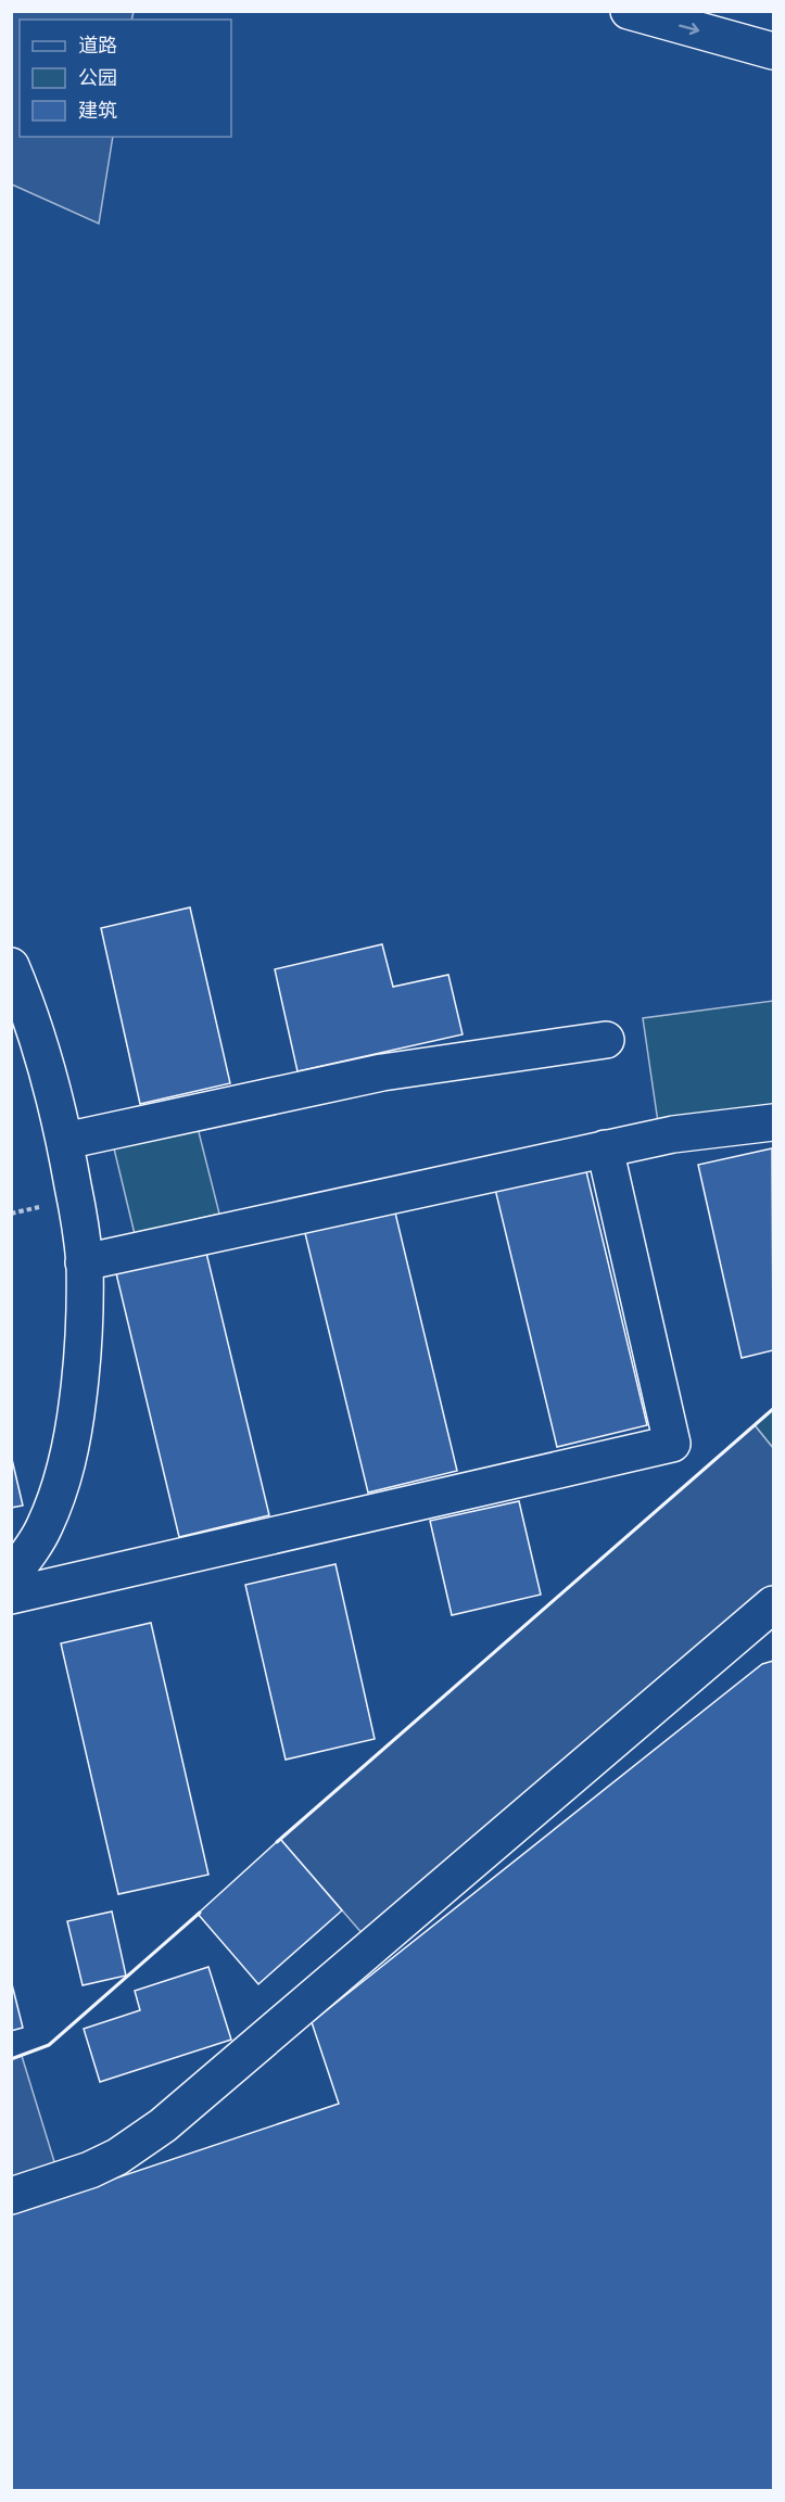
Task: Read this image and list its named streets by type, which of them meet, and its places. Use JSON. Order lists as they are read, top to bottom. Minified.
{"legend":["道路","公园","建筑"]}
